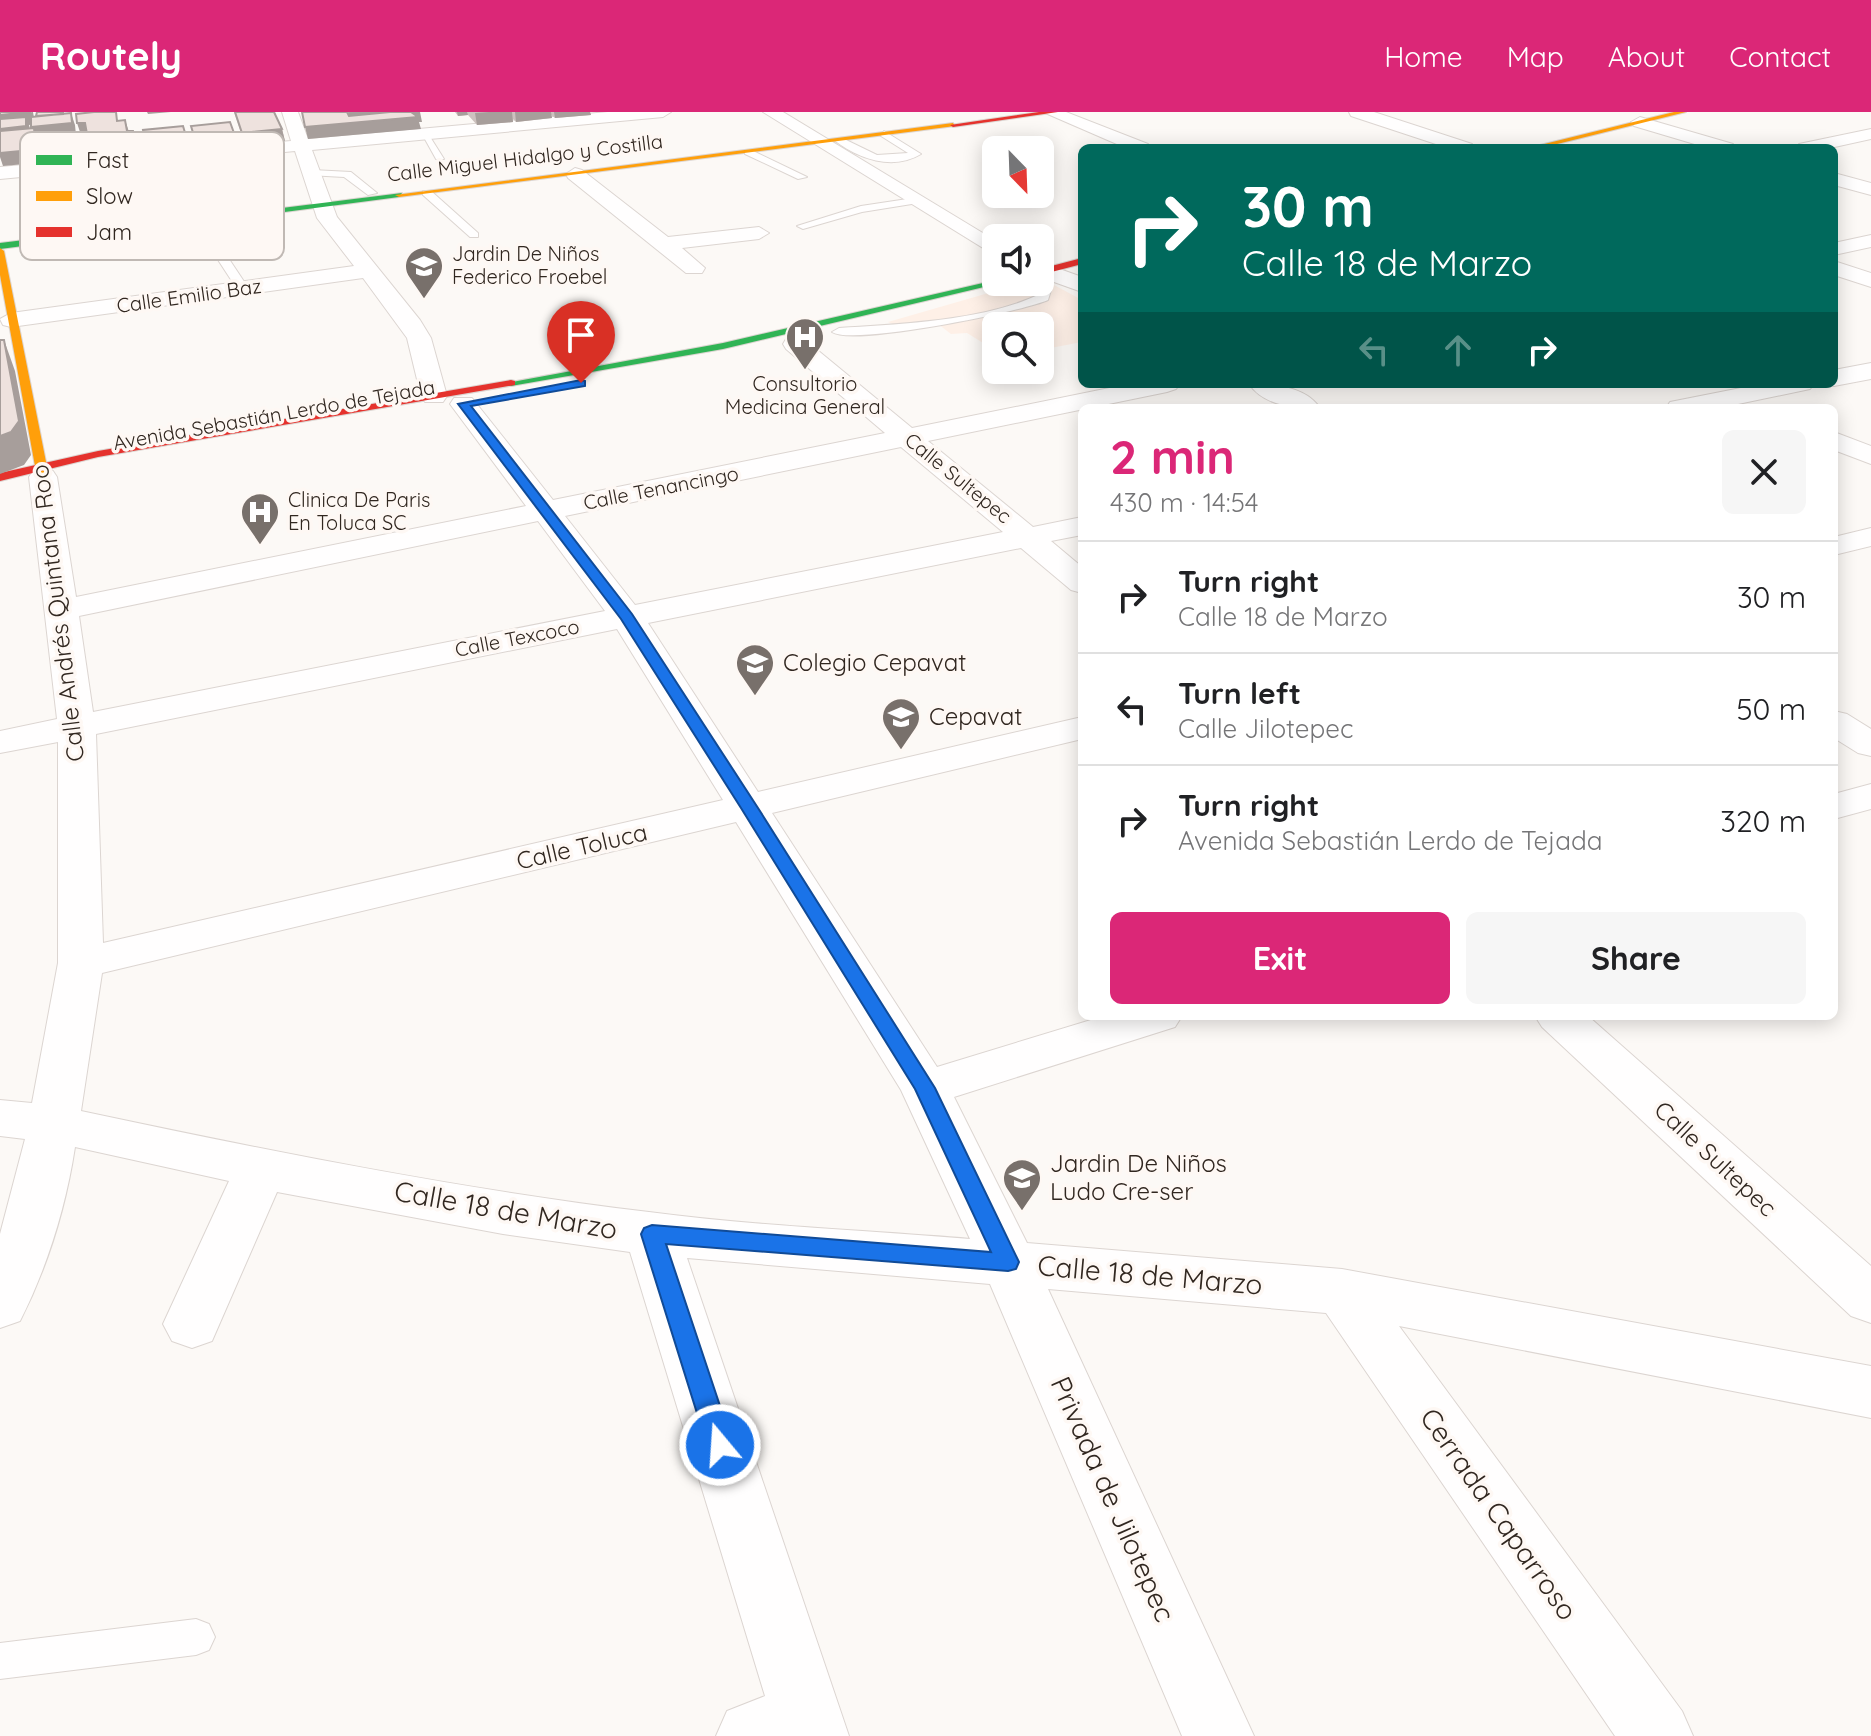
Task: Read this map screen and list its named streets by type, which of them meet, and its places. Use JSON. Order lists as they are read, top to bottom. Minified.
{"streets":{"main road":["Calle Miguel Hidalgo y Costilla","Avenida Sebastián Lerdo de Tejada","Calle Andrés Quintana Roo"],"street":["Calle Emilio Baz","Calle Sultepec","Calle Tenancingo","Calle Texcoco","Calle Toluca","Calle 18 de Marzo","Privada de Jilotepec","Cerrada Caparroso"]},"crossings":[["Calle Miguel Hidalgo y Costilla","Calle Andrés Quintana Roo"],["Calle Emilio Baz","Calle Andrés Quintana Roo"],["Avenida Sebastián Lerdo de Tejada","Calle Sultepec"],["Avenida Sebastián Lerdo de Tejada","Calle Andrés Quintana Roo"],["Avenida Sebastián Lerdo de Tejada","Privada de Jilotepec"],["Calle Sultepec","Calle Tenancingo"],["Calle Sultepec","Calle Texcoco"],["Calle Tenancingo","Calle Andrés Quintana Roo"],["Calle Tenancingo","Privada de Jilotepec"],["Calle Andrés Quintana Roo","Calle Texcoco"],["Calle Andrés Quintana Roo","Calle Toluca"],["Calle Andrés Quintana Roo","Calle 18 de Marzo"],["Calle Texcoco","Privada de Jilotepec"],["Calle Toluca","Privada de Jilotepec"],["Calle 18 de Marzo","Privada de Jilotepec"],["Calle 18 de Marzo","Cerrada Caparroso"]],"places":{"school or university":["Jardin De Niños Federico Froebel","Colegio Cepavat","Cepavat","Jardin De Niños Ludo Cre-ser"],"hospital":["Consultorio Medicina General","Clinica De Paris En Toluca SC"]},"legend":["Fast","Slow","Jam"],"north":"bottom right","page":{"header":"Routely","nav":["Home","Map","About","Contact"],"turn":["30 m","Calle 18 de Marzo"],"heading":["2 min","430 m · 14:54"],"list":[{"name":"Turn right","note":"Calle 18 de Marzo","value":"30 m"},{"name":"Turn left","note":"Calle Jilotepec","value":"50 m"},{"name":"Turn right","note":"Avenida Sebastián Lerdo de Tejada","value":"320 m"}],"buttons":["Exit","Share"]}}
